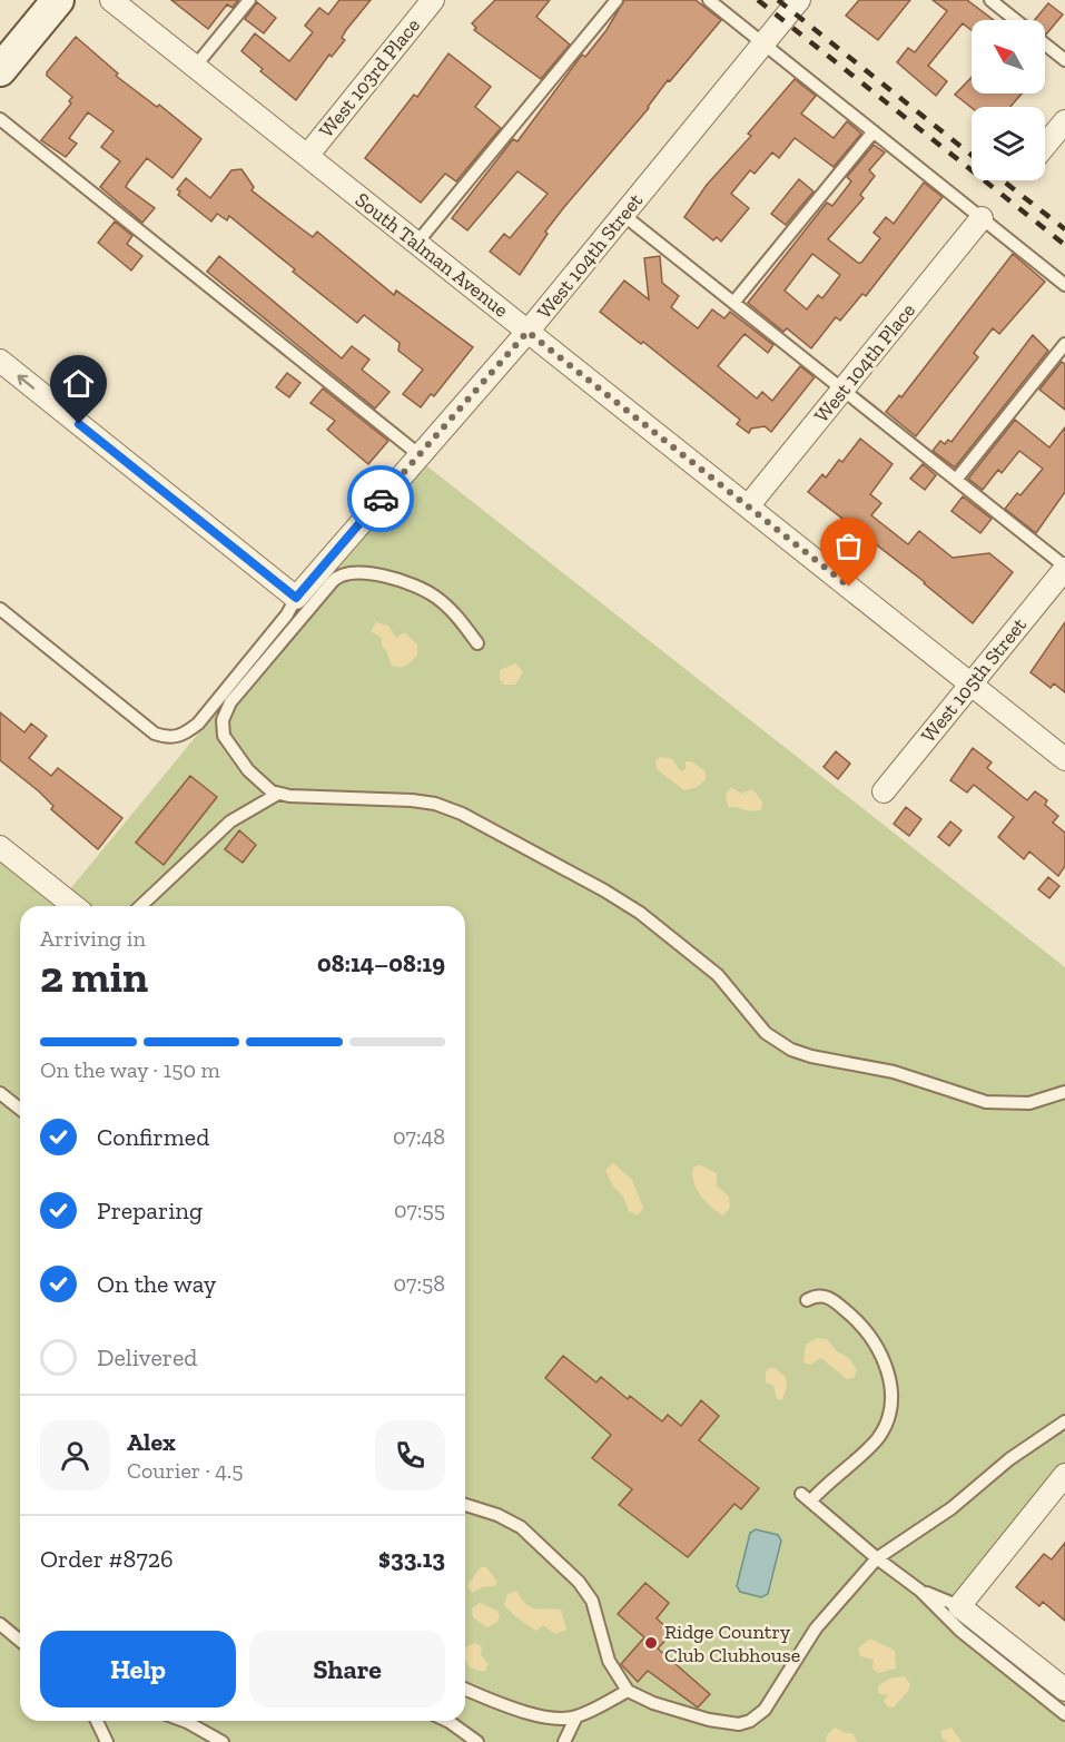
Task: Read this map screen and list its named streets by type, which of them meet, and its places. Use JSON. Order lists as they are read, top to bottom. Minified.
{"streets":{"street":["West 103rd Place","South Talman Avenue","West 104th Street","West 104th Place","West 105th Street"]},"crossings":[["West 103rd Place","South Talman Avenue"],["South Talman Avenue","West 104th Street"],["South Talman Avenue","West 104th Place"],["South Talman Avenue","West 105th Street"]],"places":["Ridge Country Club Clubhouse"],"north":"top left","page":{"heading":["2 min","Arriving in","08:14–08:19"],"panel":["Alex","Courier · 4.5","Order #8726","$33.13"],"bar":"On the way · 150 m","list":[["Confirmed","07:48"],["Preparing","07:55"],["On the way","07:58"],"Delivered"],"buttons":["Help","Share"]}}
